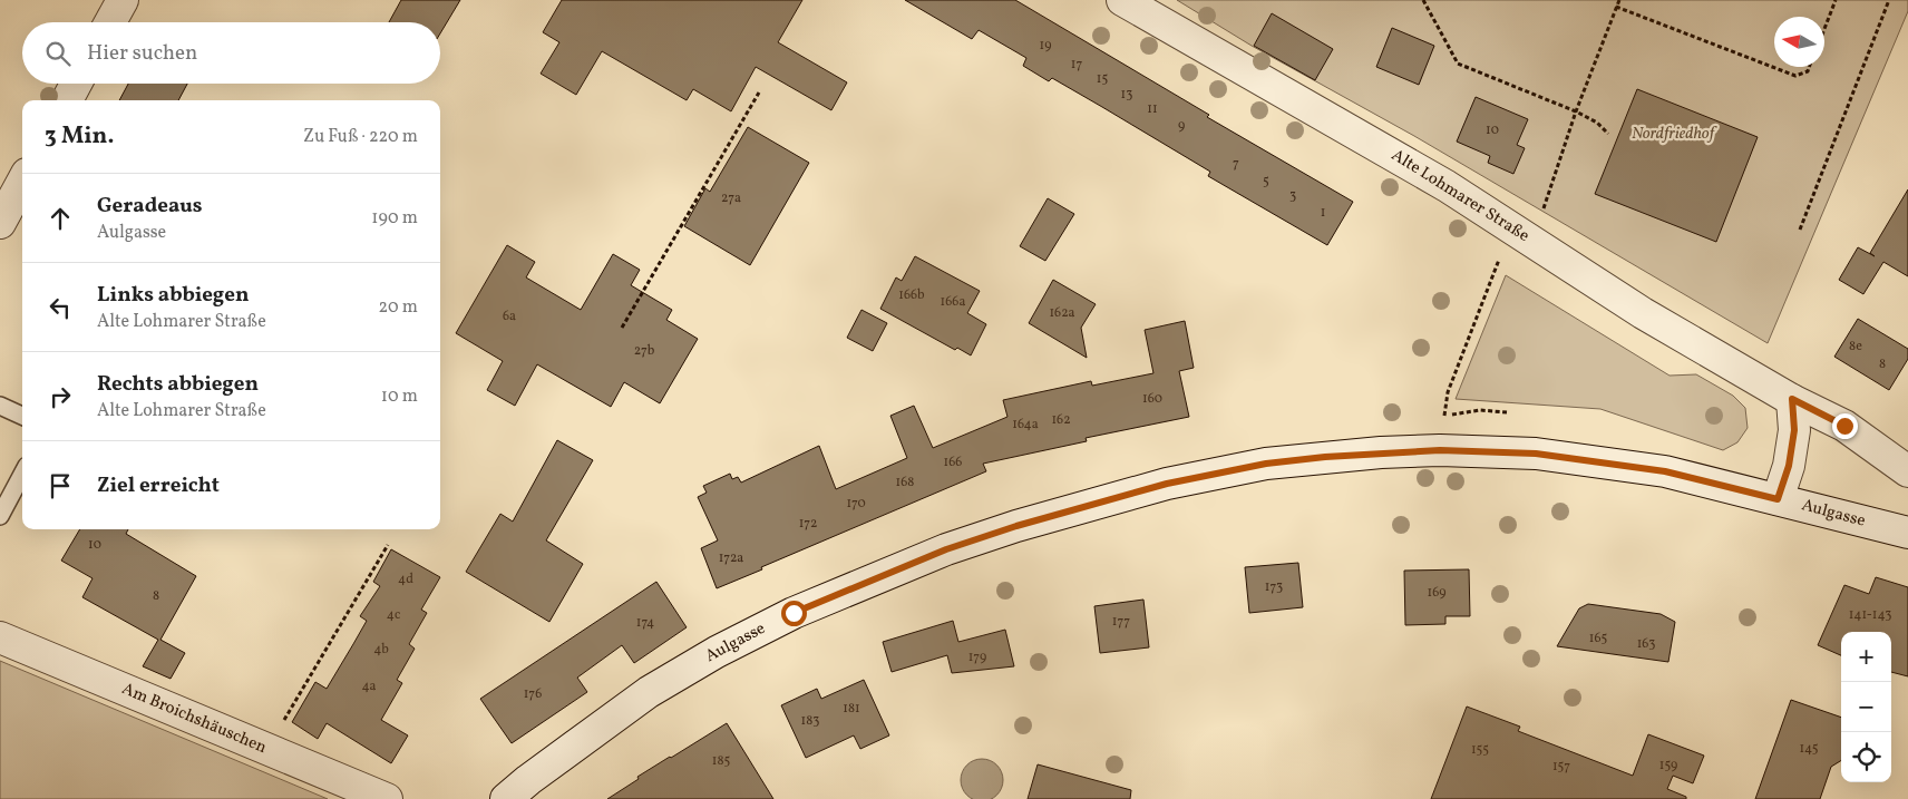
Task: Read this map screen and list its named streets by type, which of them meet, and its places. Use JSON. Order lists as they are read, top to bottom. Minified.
{"streets":{"street":["Alte Lohmarer Straße","Aulgasse","Am Broichshäuschen"]},"parks":["Nordfriedhof"],"house_numbers":["19","17","15","13","11","9","10","7","5","3","27a","1","166b","166a","162a","6a","8e","27b","8","160","162","164a","166","168","170","172","10","172a","4d","173","169","8","4c","141-143","177","174","165","163","4b","179","4a","176","181","183","145","155","185","159","157"],"north":"left","page":{"search":"Hier suchen","heading":["3 Min.","Zu Fuß · 220 m"],"list":[["Geradeaus","Aulgasse","190 m"],["Links abbiegen","Alte Lohmarer Straße","20 m"],["Rechts abbiegen","Alte Lohmarer Straße","10 m"],"Ziel erreicht"],"map_buttons":["+","−"]}}
